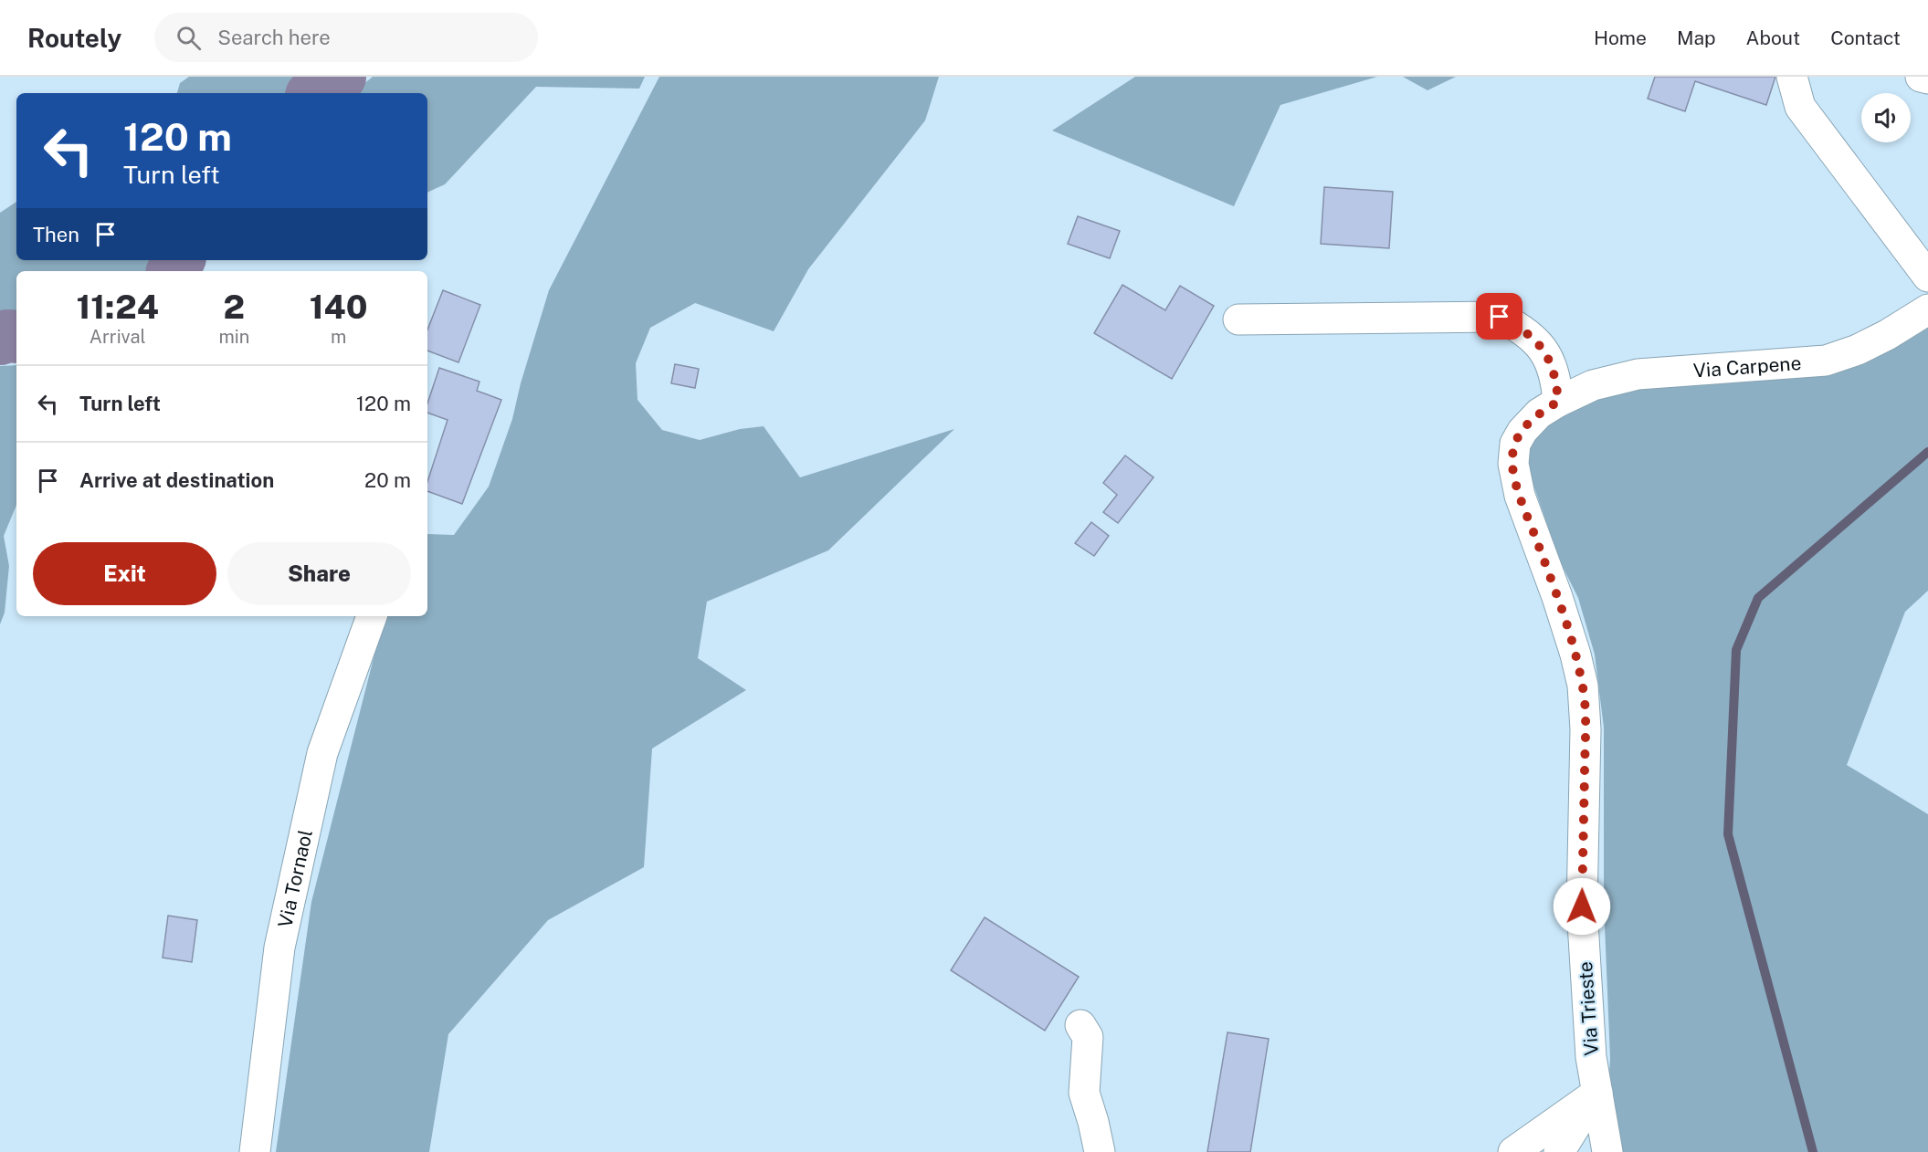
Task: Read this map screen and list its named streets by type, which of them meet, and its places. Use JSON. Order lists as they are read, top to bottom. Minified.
{"streets":{"street":["Via Carpene","Via Tornaol","Via Trieste"]},"crossings":[["Via Carpene","Via Trieste"]],"page":{"header":"Routely","search":"Search here","nav":["Home","Map","About","Contact"],"turn":["120 m","Turn left"],"then":"Then","eta":["11:24","Arrival","2","min","140","m"],"list":[{"name":"Turn left","value":"120 m"},{"name":"Arrive at destination","value":"20 m"}],"buttons":["Exit","Share"]}}
